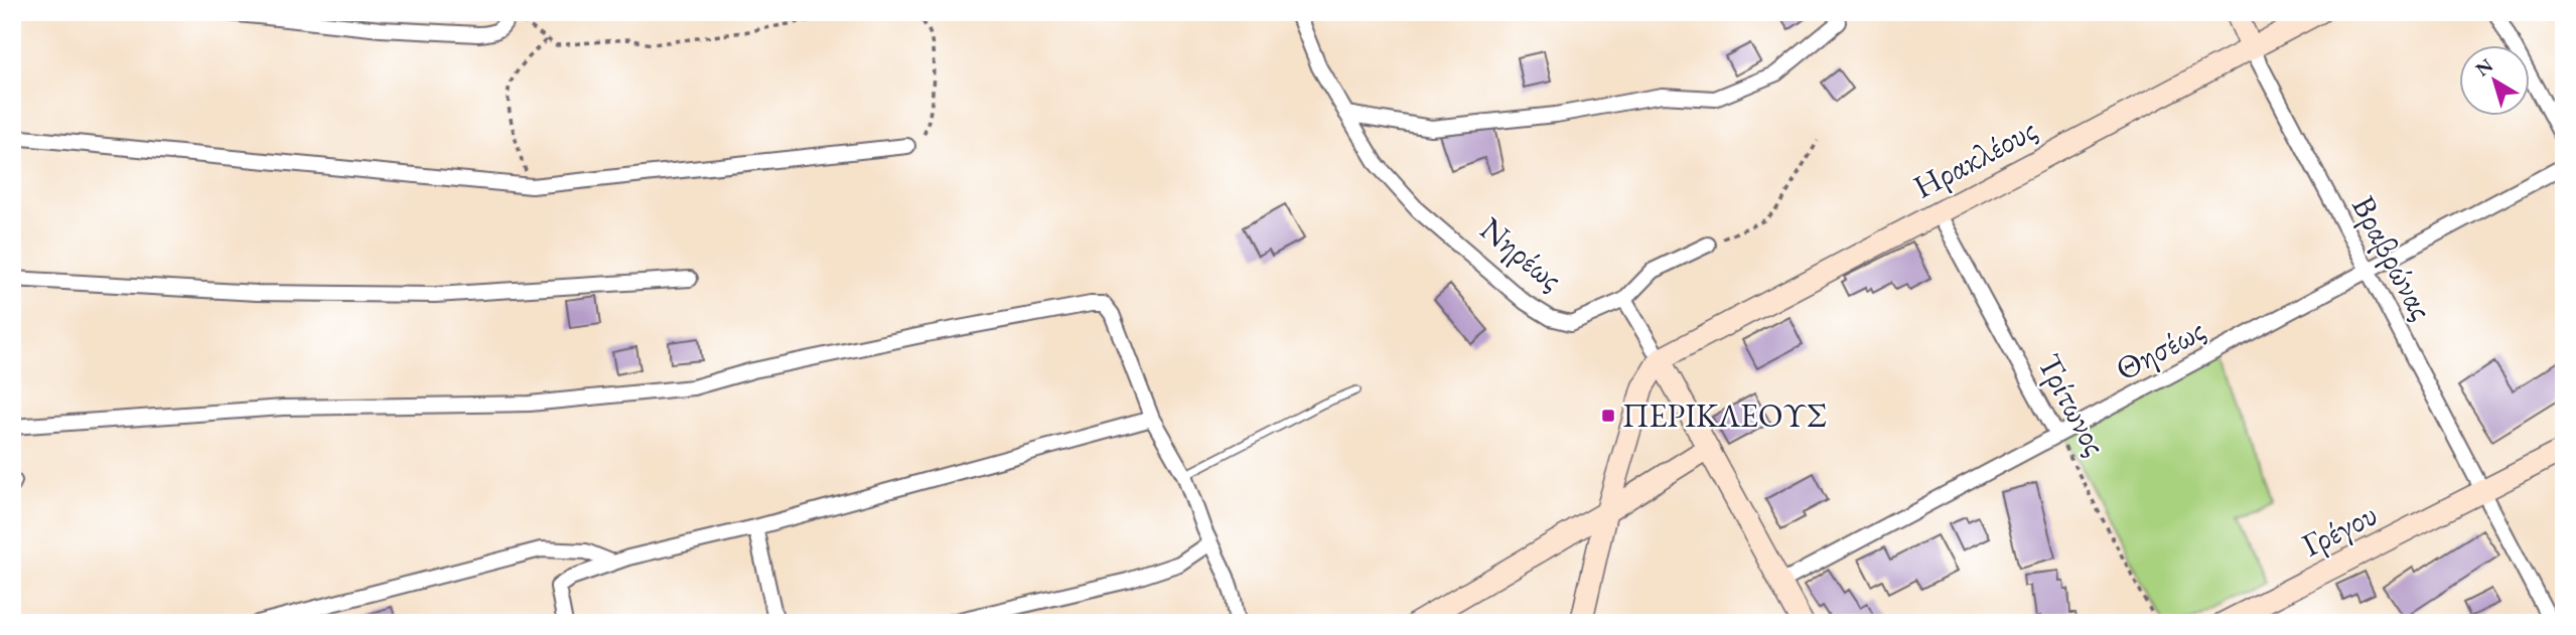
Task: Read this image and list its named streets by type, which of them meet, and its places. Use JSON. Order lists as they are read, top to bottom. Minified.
{"streets":{"main road":["Ηρακλέους","Γρέγου"],"street":["Νηρέως","Βραβρώνας","Θησέως","Τρίτωνος"]},"crossings":[["Ηρακλέους","Βραβρώνας"],["Ηρακλέους","Τρίτωνος"],["Βραβρώνας","Θησέως"],["Βραβρώνας","Γρέγου"],["Θησέως","Τρίτωνος"]],"places":{"transit":["ΠΕΡΙΚΛΕΟΥΣ"]},"north":"top left"}
